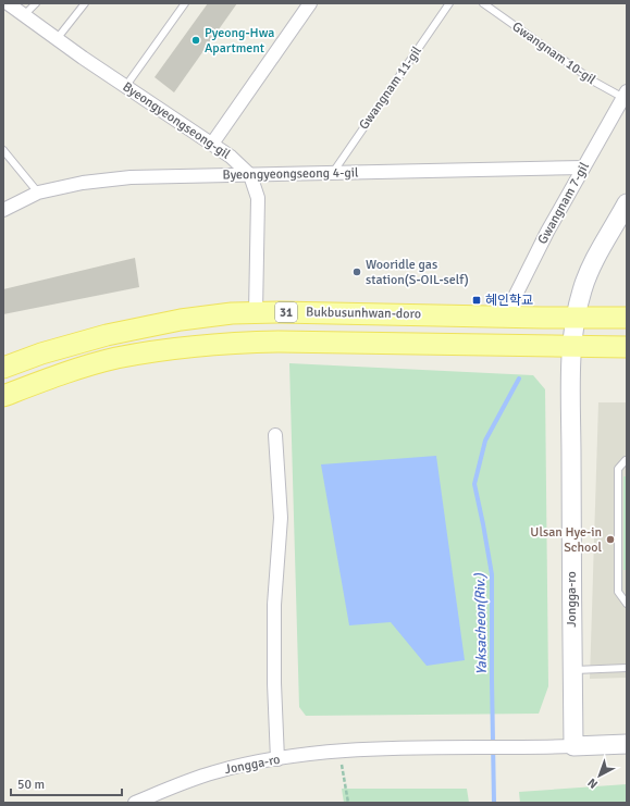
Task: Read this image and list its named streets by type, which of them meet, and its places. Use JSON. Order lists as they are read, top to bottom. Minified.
{"streets":{"main road":["31","Bukbusunhwan-doro"],"street":["Byeongyeongseong-gil","Byeongyeongseong 4-gil","Gwangnam 7-gil","Jongga-ro"],"lane":["Gwangnam 10-gil","Gwangnam 11-gil"]},"crossings":[["Gwangnam 10-gil","Gwangnam 7-gil"],["Gwangnam 11-gil","Byeongyeongseong 4-gil"],["Byeongyeongseong-gil","Byeongyeongseong 4-gil"],["Byeongyeongseong-gil","Bukbusunhwan-doro"],["Byeongyeongseong 4-gil","Gwangnam 7-gil"],["Gwangnam 7-gil","Bukbusunhwan-doro"],["Bukbusunhwan-doro","Jongga-ro"]],"water":["Yaksacheon(Riv.)"],"places":{"other":["Pyeong-Hwa Apartment","Wooridle gas station(S-OIL-self)","Ulsan Hye-in School"],"transit":["혜인학교"]},"scale_bar":"50 m","north":"bottom left"}
